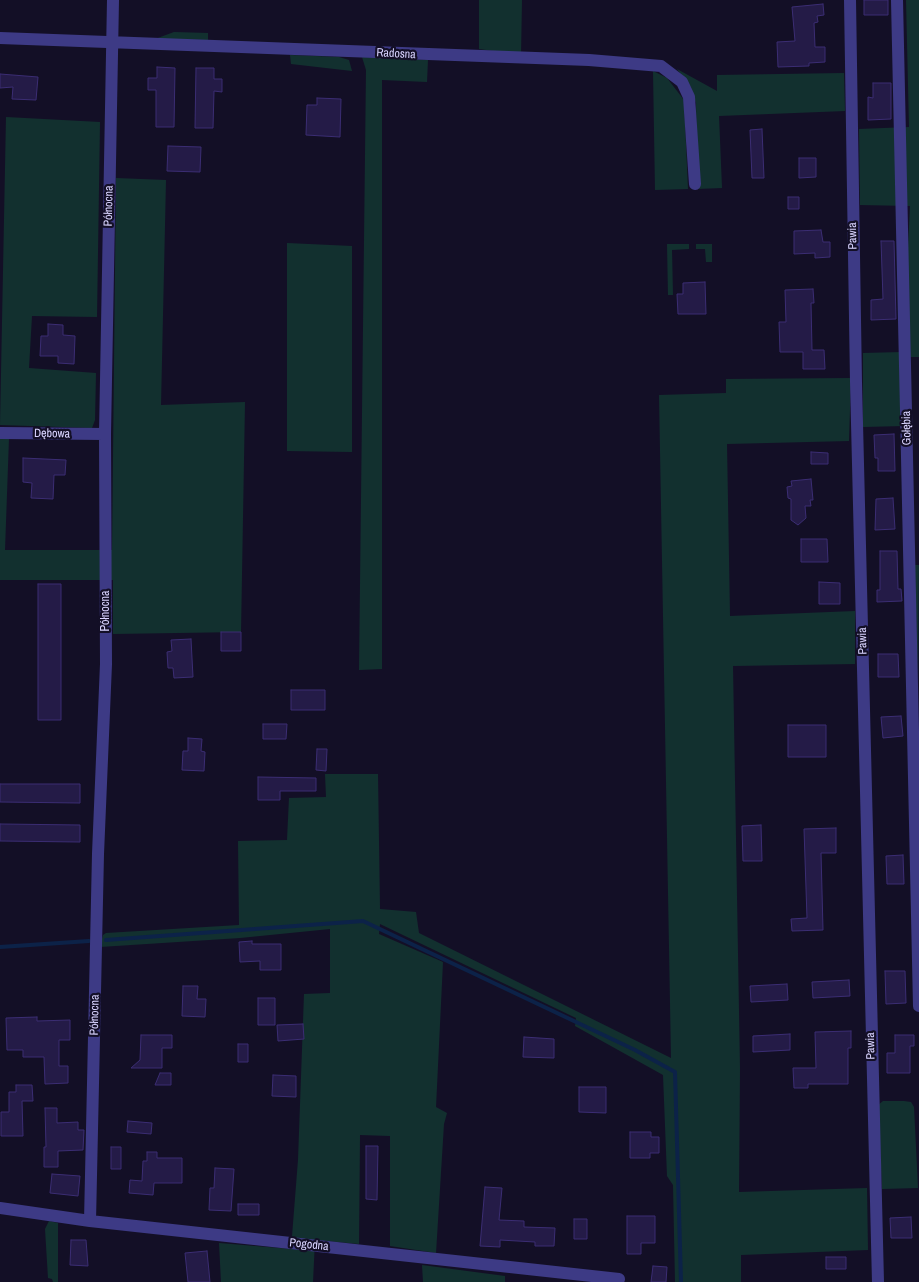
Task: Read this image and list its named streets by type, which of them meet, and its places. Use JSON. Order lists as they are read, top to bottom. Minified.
{"streets":{"street":["Radosna","Północna","Pawia","Gołębia","Dębowa","Pogodna"]},"crossings":[["Radosna","Północna"],["Północna","Dębowa"],["Północna","Pogodna"]]}
